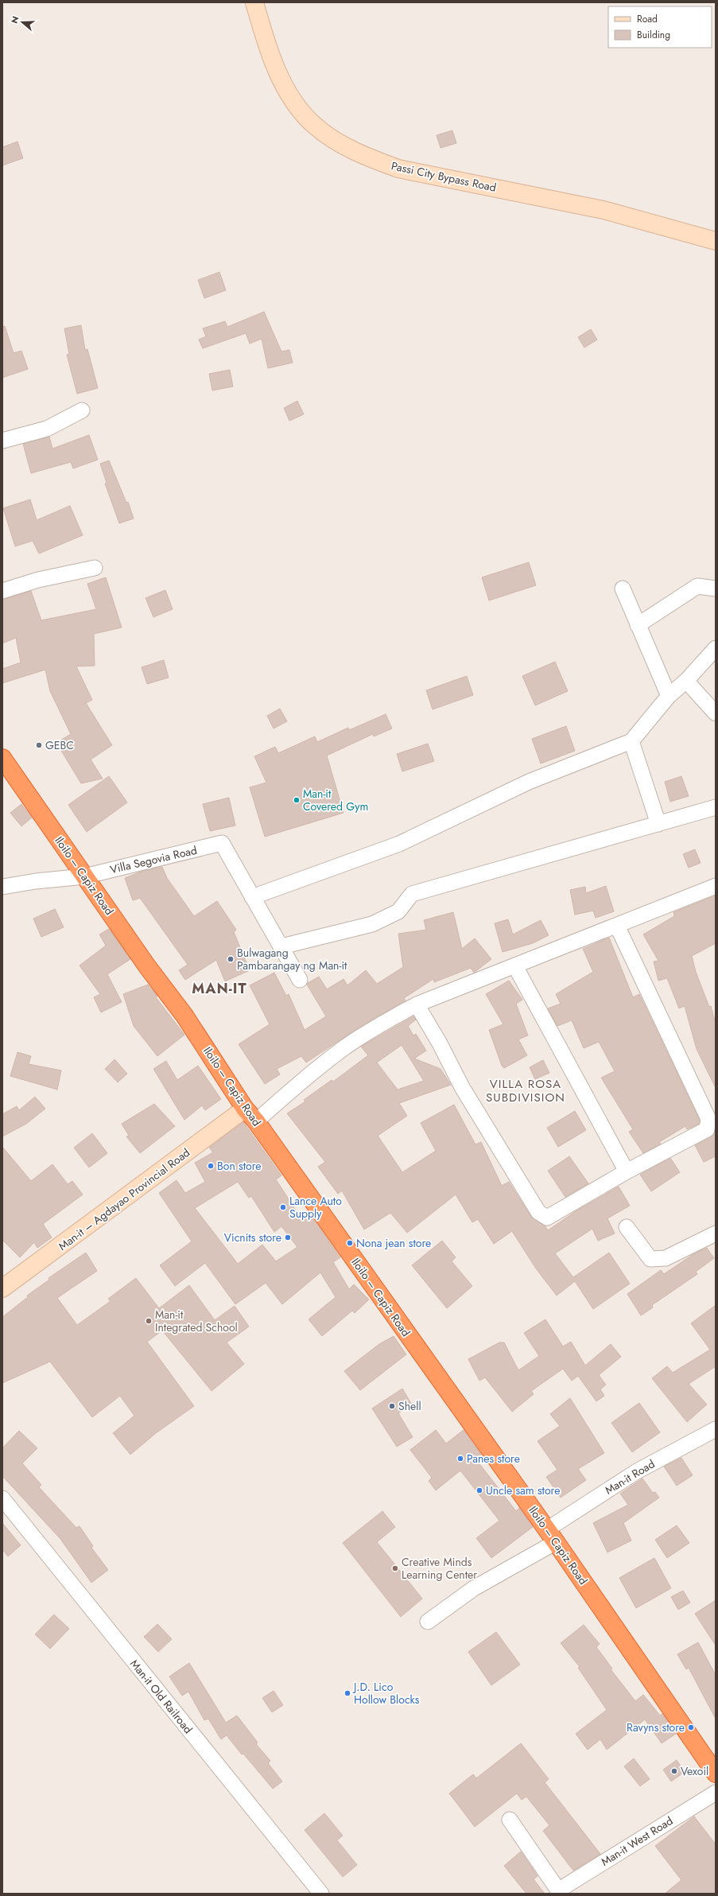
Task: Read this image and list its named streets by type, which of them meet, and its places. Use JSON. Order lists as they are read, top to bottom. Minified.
{"streets":{"highway":["Iloilo – Capiz Road"],"street":["Passi City Bypass Road","Villa Segovia Road","Man-it – Agdayao Provincial Road","Man-it Road","Man-it Old Railroad","Man-it West Road"]},"crossings":[["Villa Segovia Road","Iloilo – Capiz Road"],["Iloilo – Capiz Road","Man-it – Agdayao Provincial Road"],["Iloilo – Capiz Road","Man-it Road"]],"districts":["MAN-IT","VILLA ROSA SUBDIVISION"],"places":["GEBC","Man-it Covered Gym","Bulwagang Pambarangay ng Man-it","Bon store","Lance Auto Supply","Vicnits store","Nona jean store","Man-it Integrated School","Shell","Panes store","Uncle sam store","Creative Minds Learning Center","J.D. Lico Hollow Blocks","Ravyns store","Vexoil"],"legend":["Road","Building"],"north":"left"}
